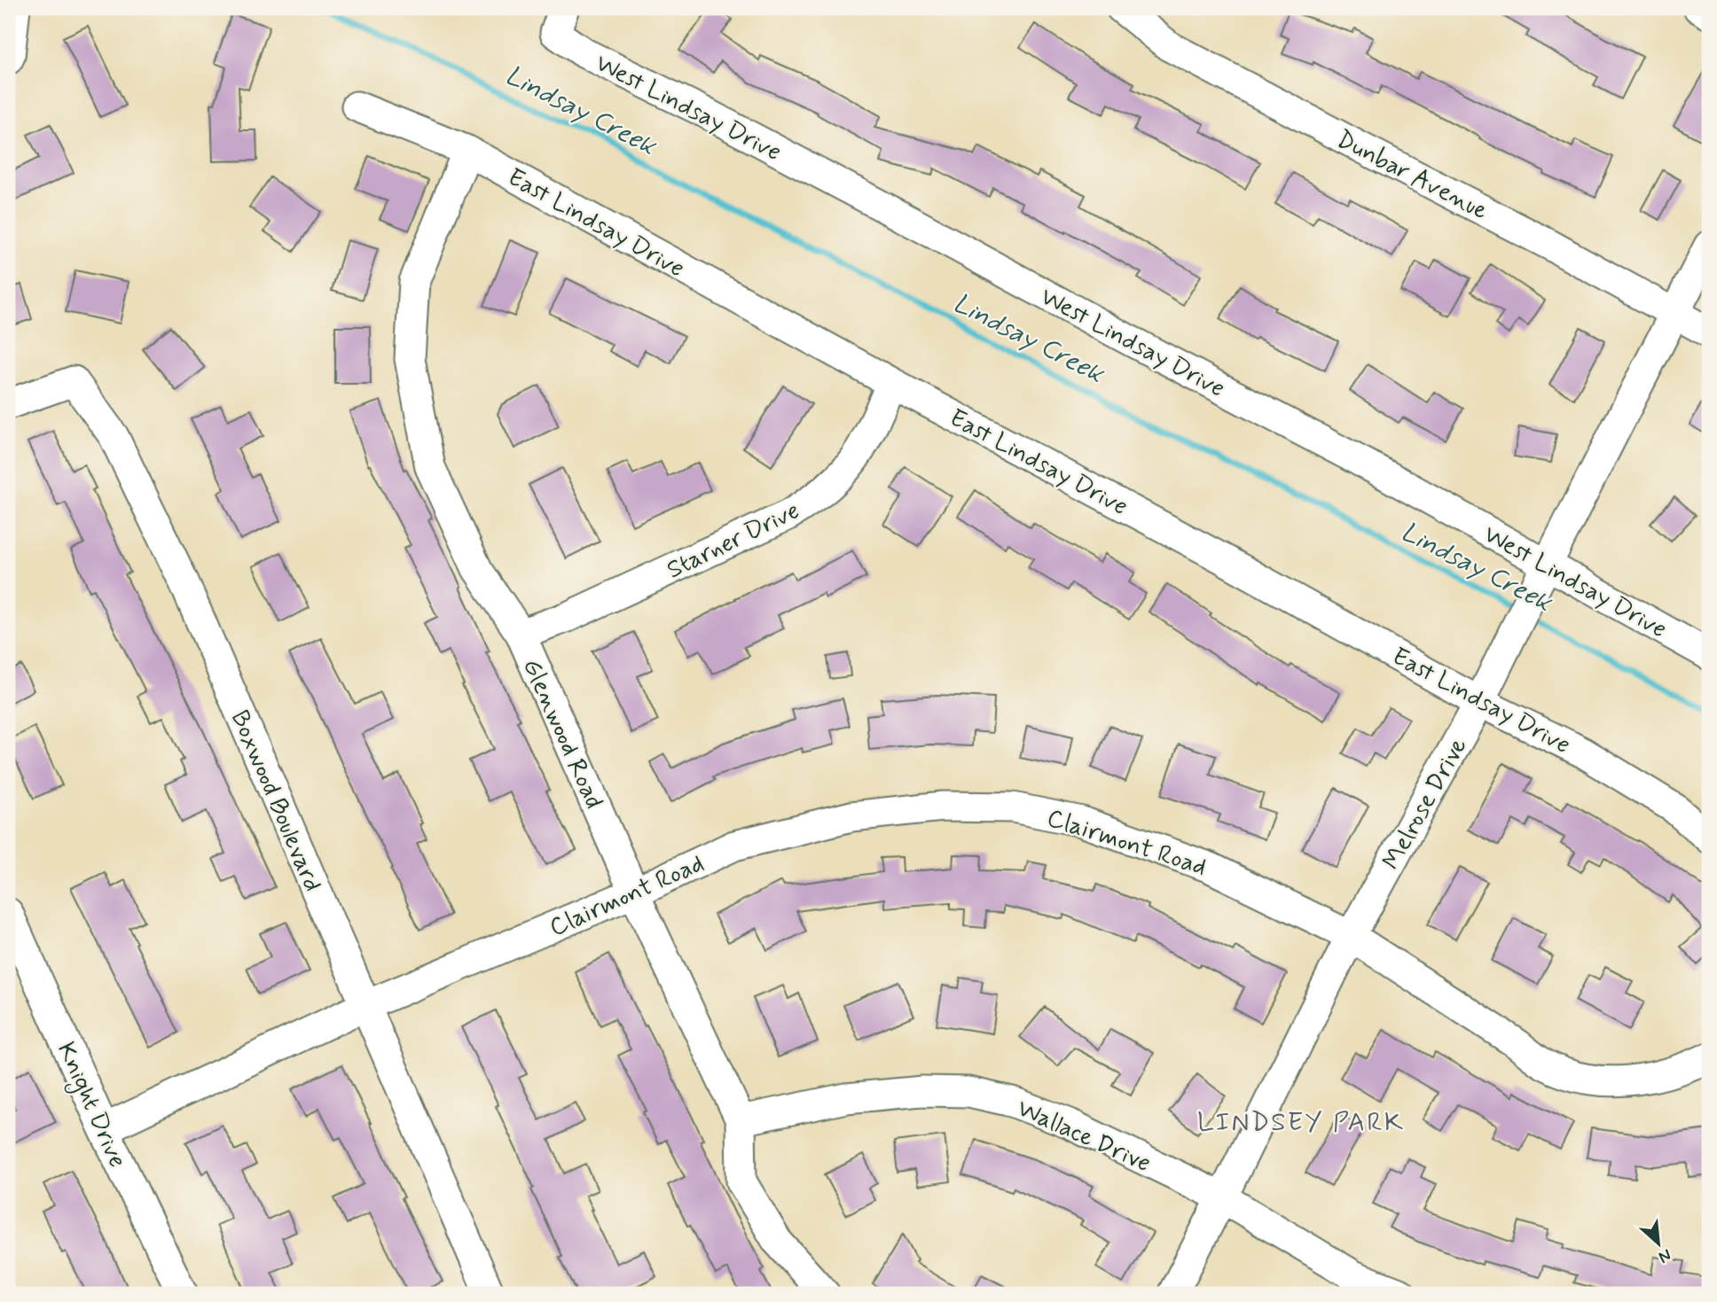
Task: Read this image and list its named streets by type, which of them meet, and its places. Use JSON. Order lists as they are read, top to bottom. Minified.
{"streets":{"street":["West Lindsay Drive","Dunbar Avenue","East Lindsay Drive","Starner Drive","Glenwood Road","Boxwood Boulevard","Melrose Drive","Clairmont Road","Knight Drive","Wallace Drive"]},"crossings":[["West Lindsay Drive","Melrose Drive"],["Dunbar Avenue","Melrose Drive"],["East Lindsay Drive","Starner Drive"],["East Lindsay Drive","Glenwood Road"],["East Lindsay Drive","Melrose Drive"],["Starner Drive","Glenwood Road"],["Glenwood Road","Clairmont Road"],["Glenwood Road","Wallace Drive"],["Boxwood Boulevard","Clairmont Road"],["Melrose Drive","Clairmont Road"],["Melrose Drive","Wallace Drive"],["Clairmont Road","Knight Drive"]],"districts":["LINDSEY PARK"],"water":["Lindsay Creek"],"north":"bottom right"}
